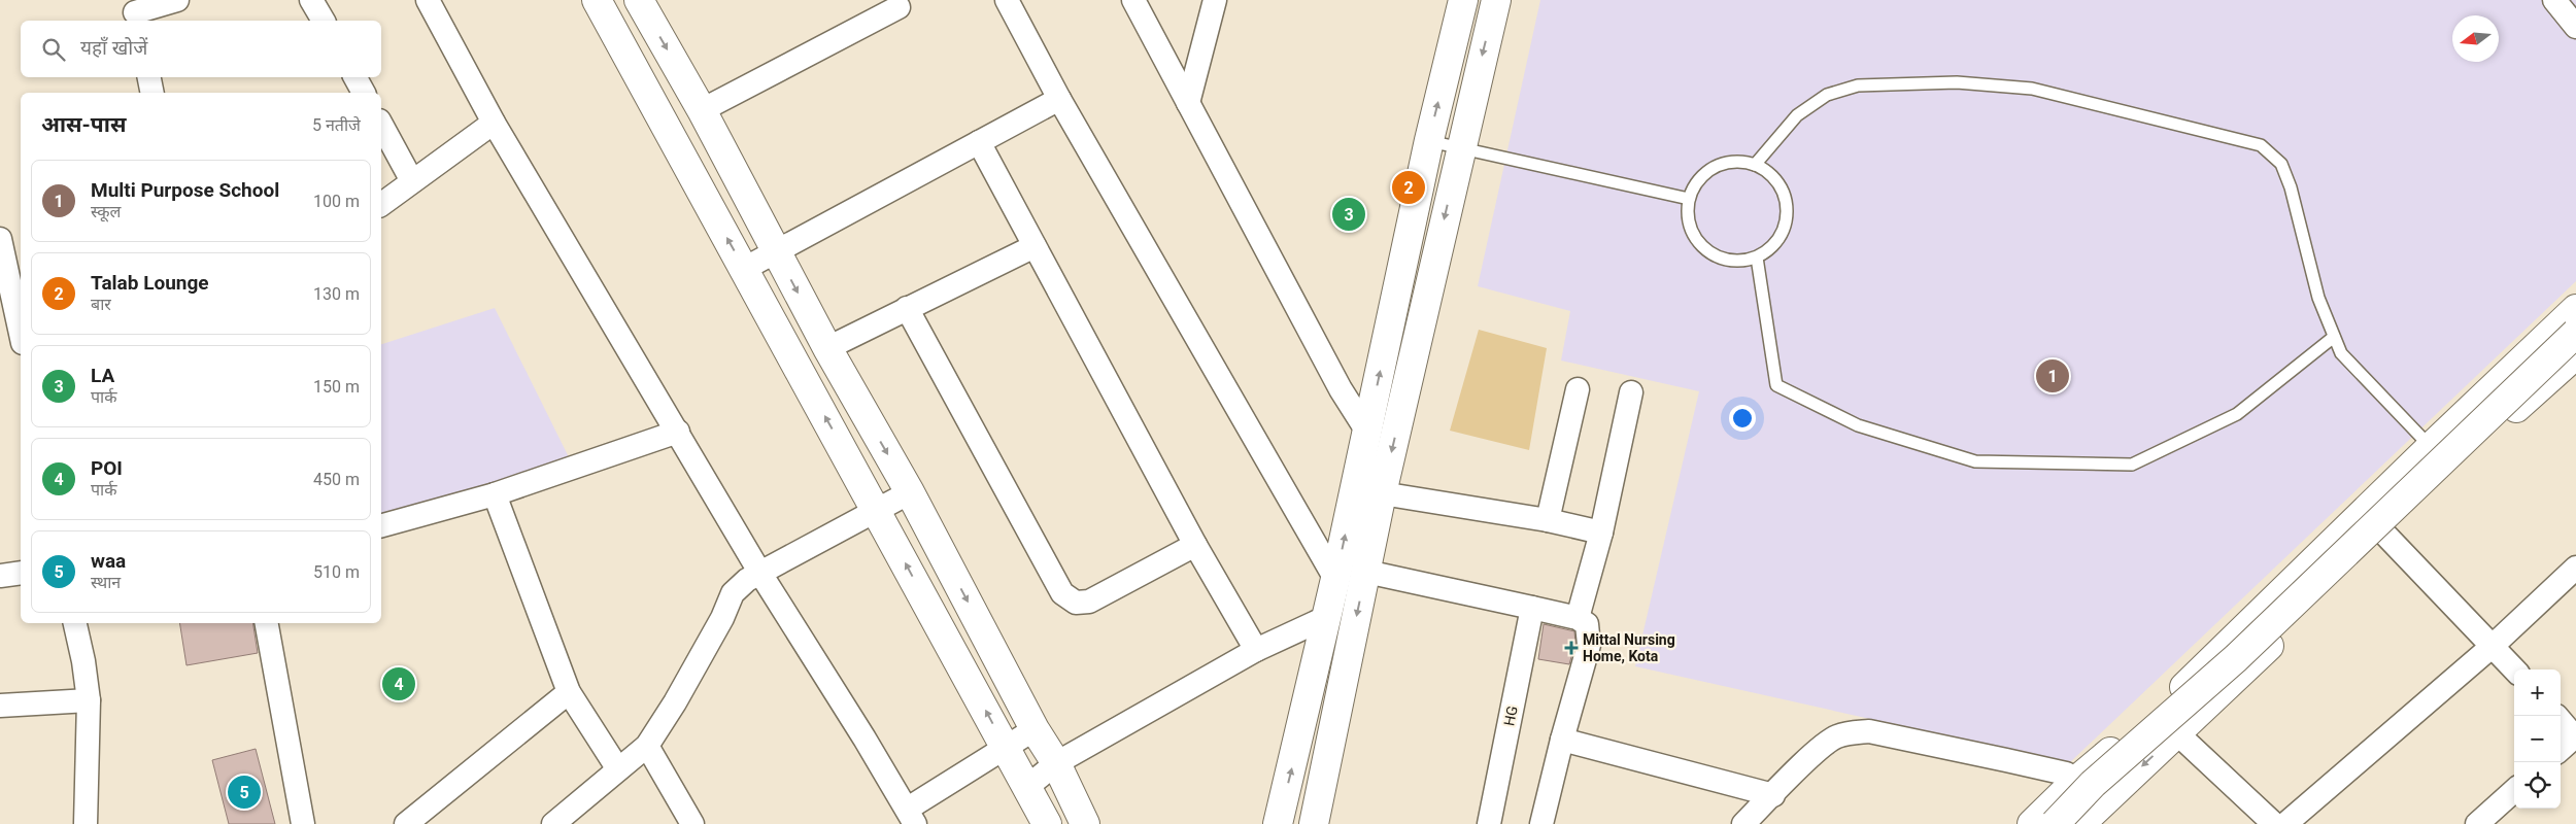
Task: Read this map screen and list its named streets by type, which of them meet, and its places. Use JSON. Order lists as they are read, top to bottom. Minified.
{"streets":{"street":["HG"]},"places":{"health":["Mittal Nursing Home, Kota"]},"north":"left","page":{"search":"यहाँ खोजें","heading":["आस-पास","5 नतीजे"],"list":[{"mark":"1","name":"Multi Purpose School","note":"स्कूल","value":"100 m"},{"mark":"2","name":"Talab Lounge","note":"बार","value":"130 m"},{"mark":"3","name":"LA","note":"पार्क","value":"150 m"},{"mark":"4","name":"POI","note":"पार्क","value":"450 m"},{"mark":"5","name":"waa","note":"स्थान","value":"510 m"}],"pins":["2","3","1","4","5"],"map_buttons":["+","−"]}}
